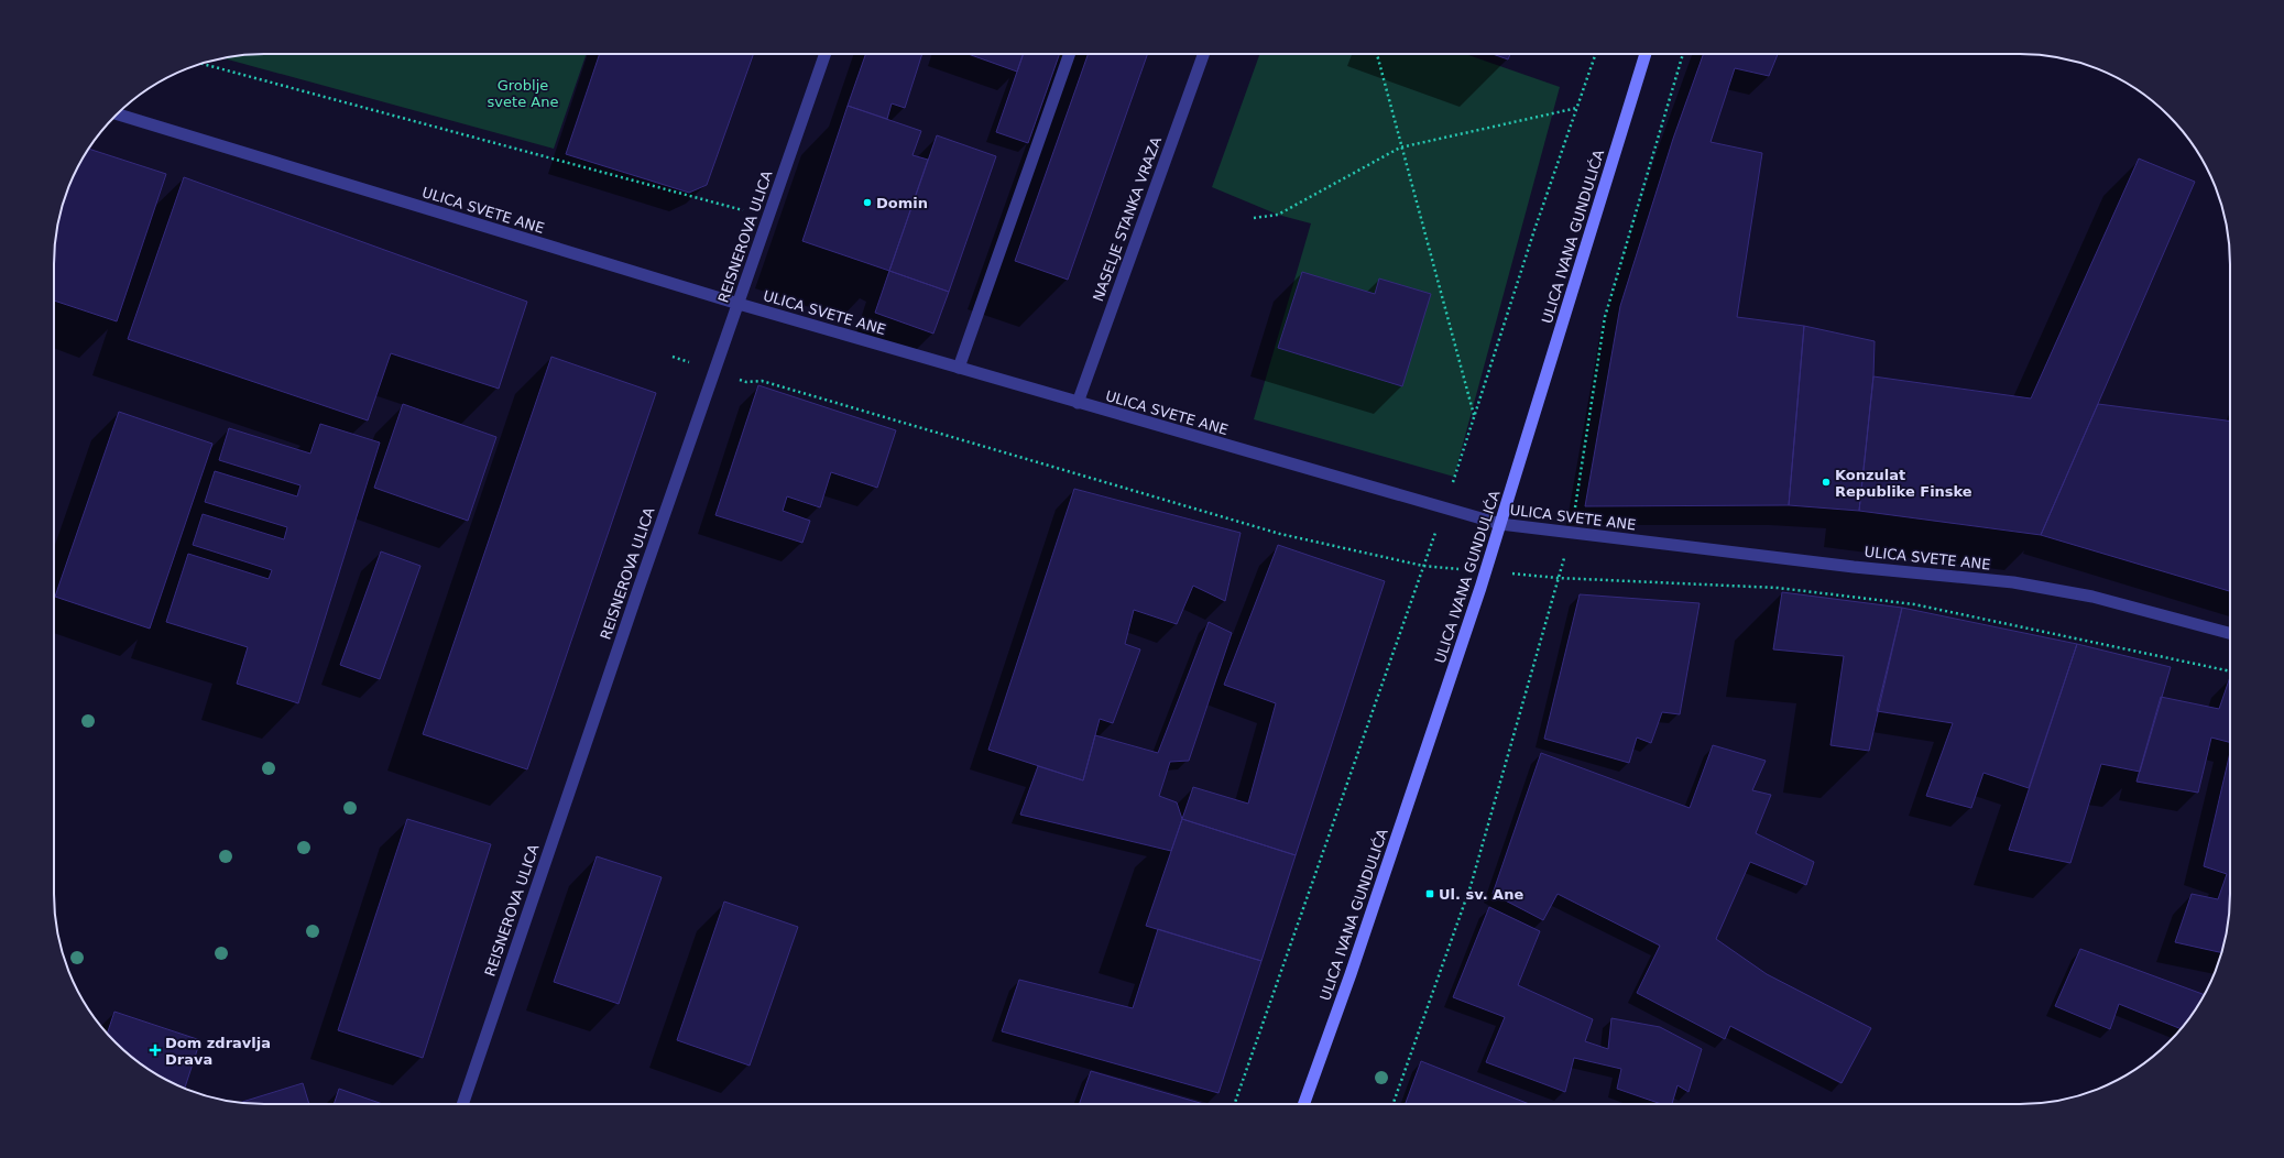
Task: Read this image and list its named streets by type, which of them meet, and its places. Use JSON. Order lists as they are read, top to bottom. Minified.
{"streets":{"main road":["ULICA IVANA GUNDULIĆA"],"street":["ULICA SVETE ANE","NASELJE STANKA VRAZA","REISNEROVA ULICA"]},"crossings":[["ULICA SVETE ANE","NASELJE STANKA VRAZA"],["ULICA SVETE ANE","REISNEROVA ULICA"],["ULICA SVETE ANE","ULICA IVANA GUNDULIĆA"]],"parks":["Groblje svete Ane"],"places":{"other":["Domin","Konzulat Republike Finske"],"transit":["Ul. sv. Ane"],"health":["Dom zdravlja Drava"]}}
